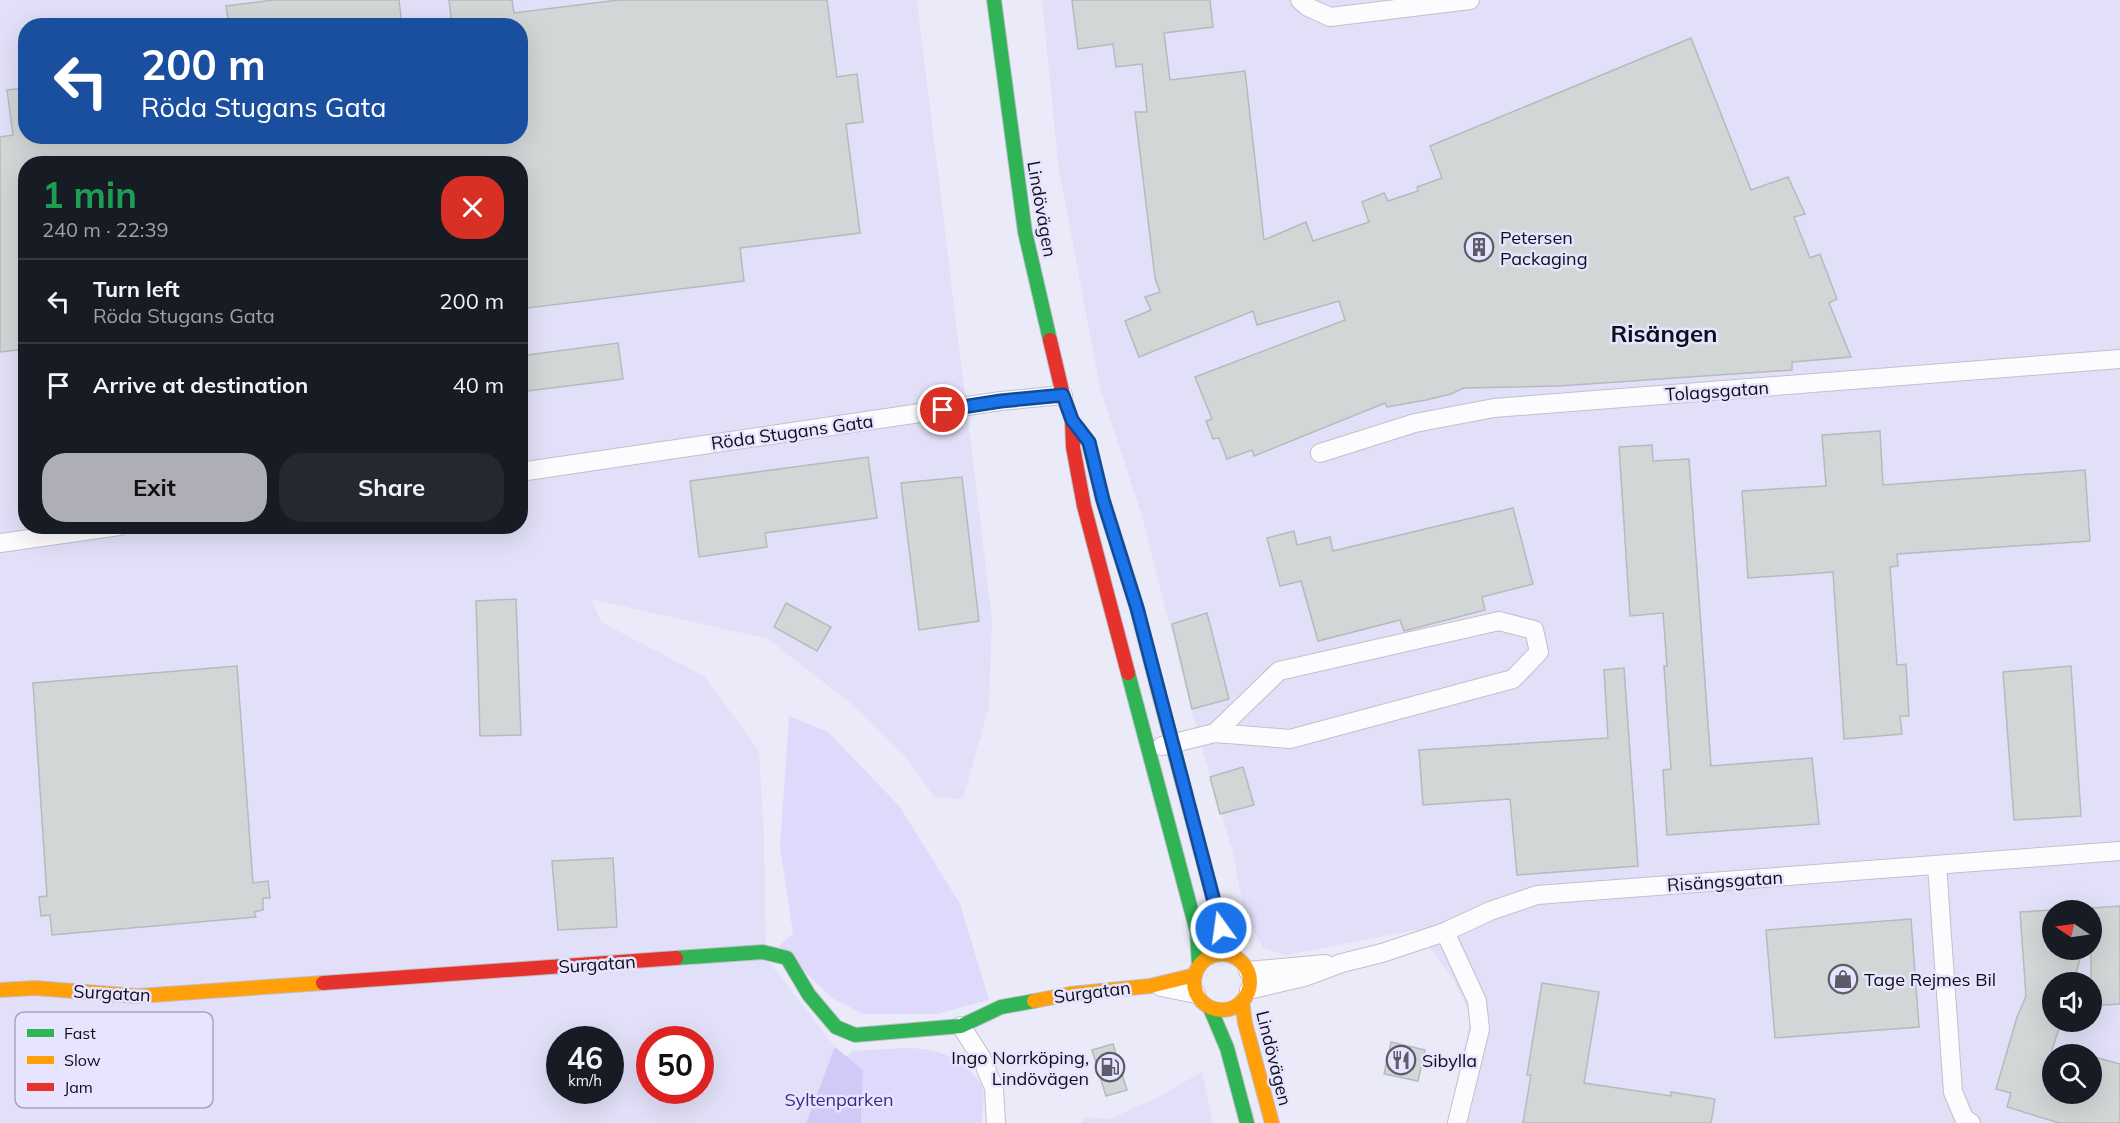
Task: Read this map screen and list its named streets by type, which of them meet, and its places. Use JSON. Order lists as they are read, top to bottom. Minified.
{"streets":{"main road":["Lindövägen","Surgatan"],"street":["Tolagsgatan","Röda Stugans Gata","Risängsgatan"]},"crossings":[["Lindövägen","Röda Stugans Gata"],["Lindövägen","Risängsgatan"],["Lindövägen","Surgatan"],["Risängsgatan","Surgatan"]],"districts":["Risängen"],"parks":["Syltenparken"],"places":{"building":["Petersen Packaging"],"shop":["Tage Rejmes Bil"],"restaurant":["Sibylla"],"fuel station":["Ingo Norrköping, Lindövägen"]},"legend":["Fast","Slow","Jam"],"north":"left","page":{"turn":["200 m","Röda Stugans Gata"],"heading":["1 min","240 m · 22:39"],"list":[{"name":"Turn left","note":"Röda Stugans Gata","value":"200 m"},{"name":"Arrive at destination","value":"40 m"}],"buttons":["Exit","Share"],"speed":"46 km/h","limit":"50"}}
